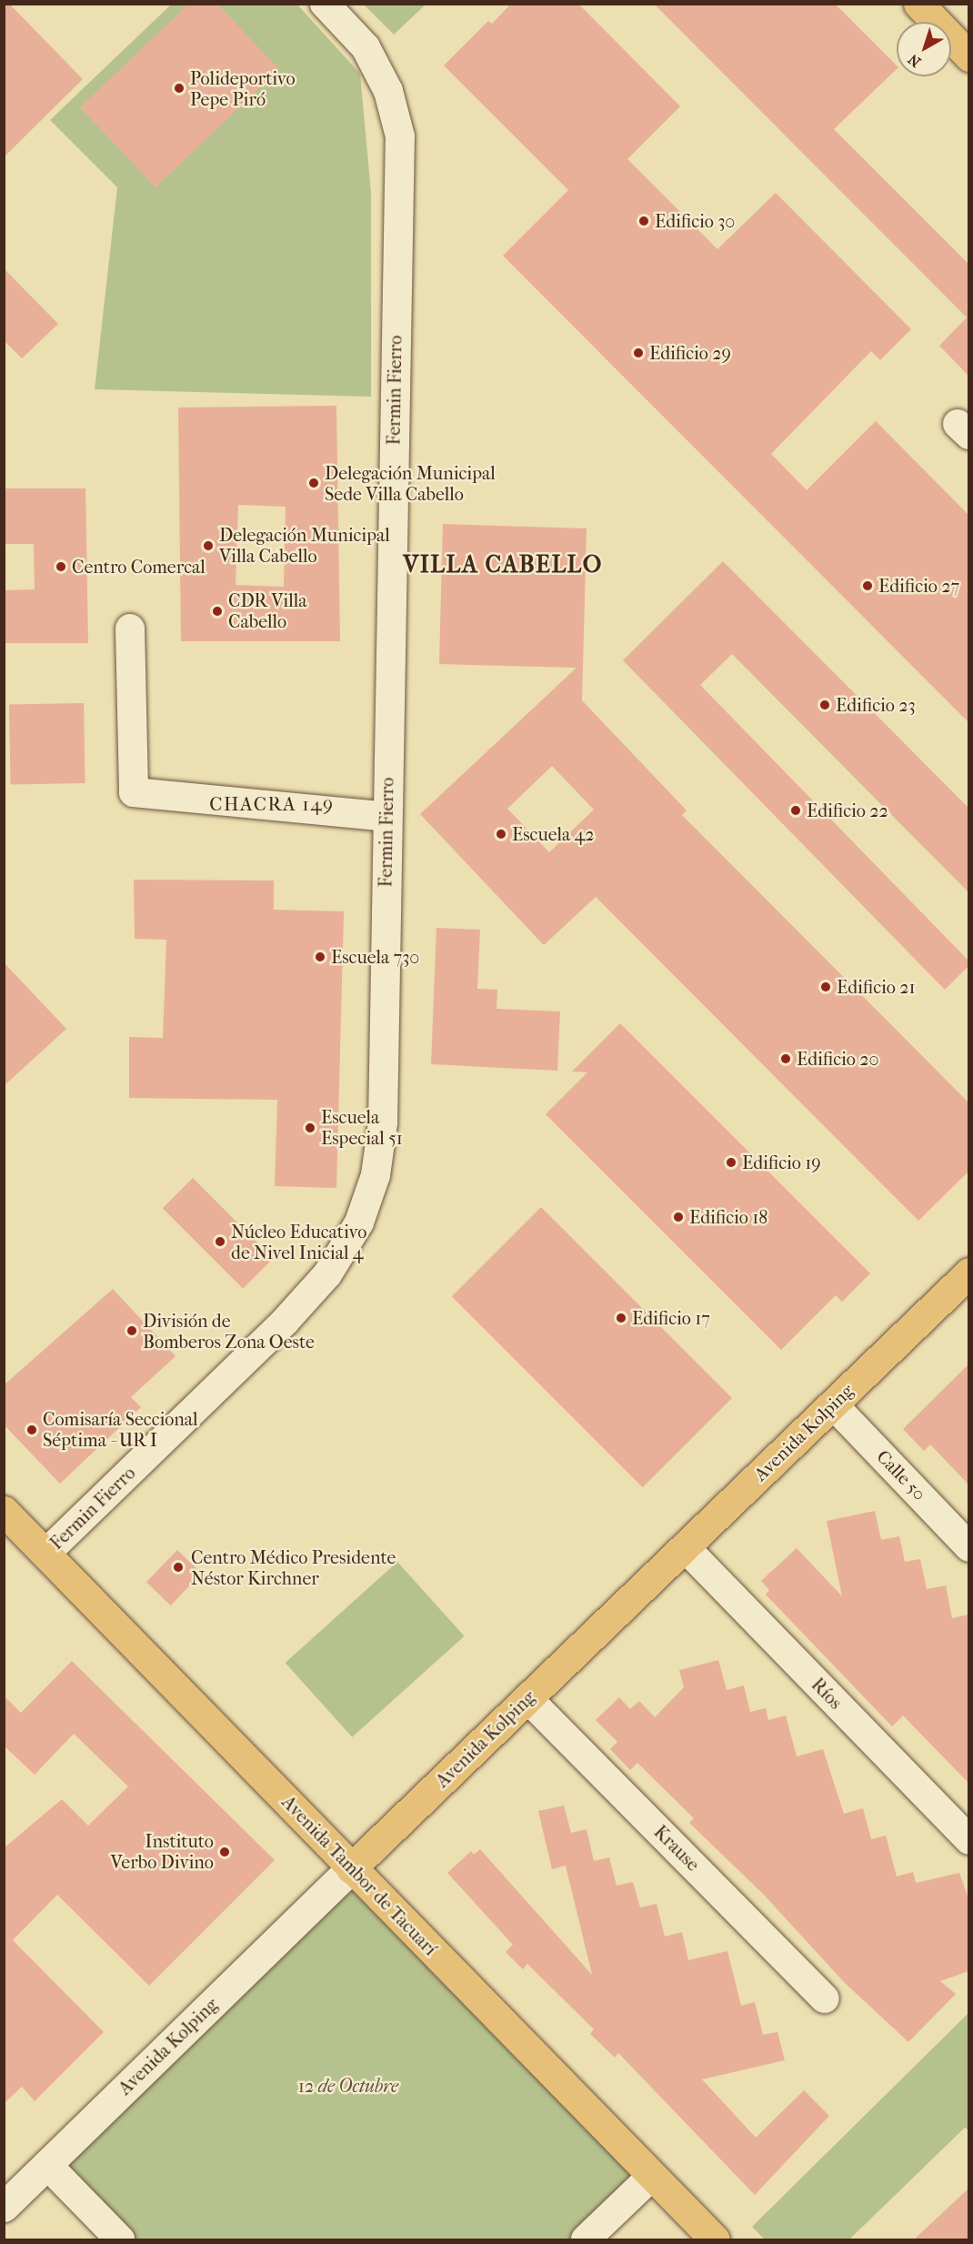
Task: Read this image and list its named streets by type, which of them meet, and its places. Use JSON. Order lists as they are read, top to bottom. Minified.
{"streets":{"main road":["Avenida Kolping","Avenida Tambor de Tacuarí"],"street":["Fermin Fierro","Calle 50","Ríos","Krause"]},"crossings":[["Fermin Fierro","Avenida Tambor de Tacuarí"],["Avenida Kolping","Calle 50"],["Avenida Kolping","Ríos"],["Avenida Kolping","Krause"],["Avenida Kolping","Avenida Tambor de Tacuarí"]],"districts":["VILLA CABELLO","CHACRA 149"],"parks":["12 de Octubre"],"places":["Polideportivo Pepe Piró","Edificio 30","Edificio 29","Delegación Municipal Sede Villa Cabello","Delegación Municipal Villa Cabello","Centro Comercal","Edificio 27","CDR Villa Cabello","Edificio 23","Edificio 22","Escuela 42","Escuela 730","Edificio 21","Edificio 20","Escuela Especial 51","Edificio 19","Edificio 18","Núcleo Educativo de Nivel Inicial 4","Edificio 17","División de Bomberos Zona Oeste","Comisaría Seccional Séptima - UR I","Centro Médico Presidente Néstor Kirchner","Instituto Verbo Divino"],"north":"bottom left"}
